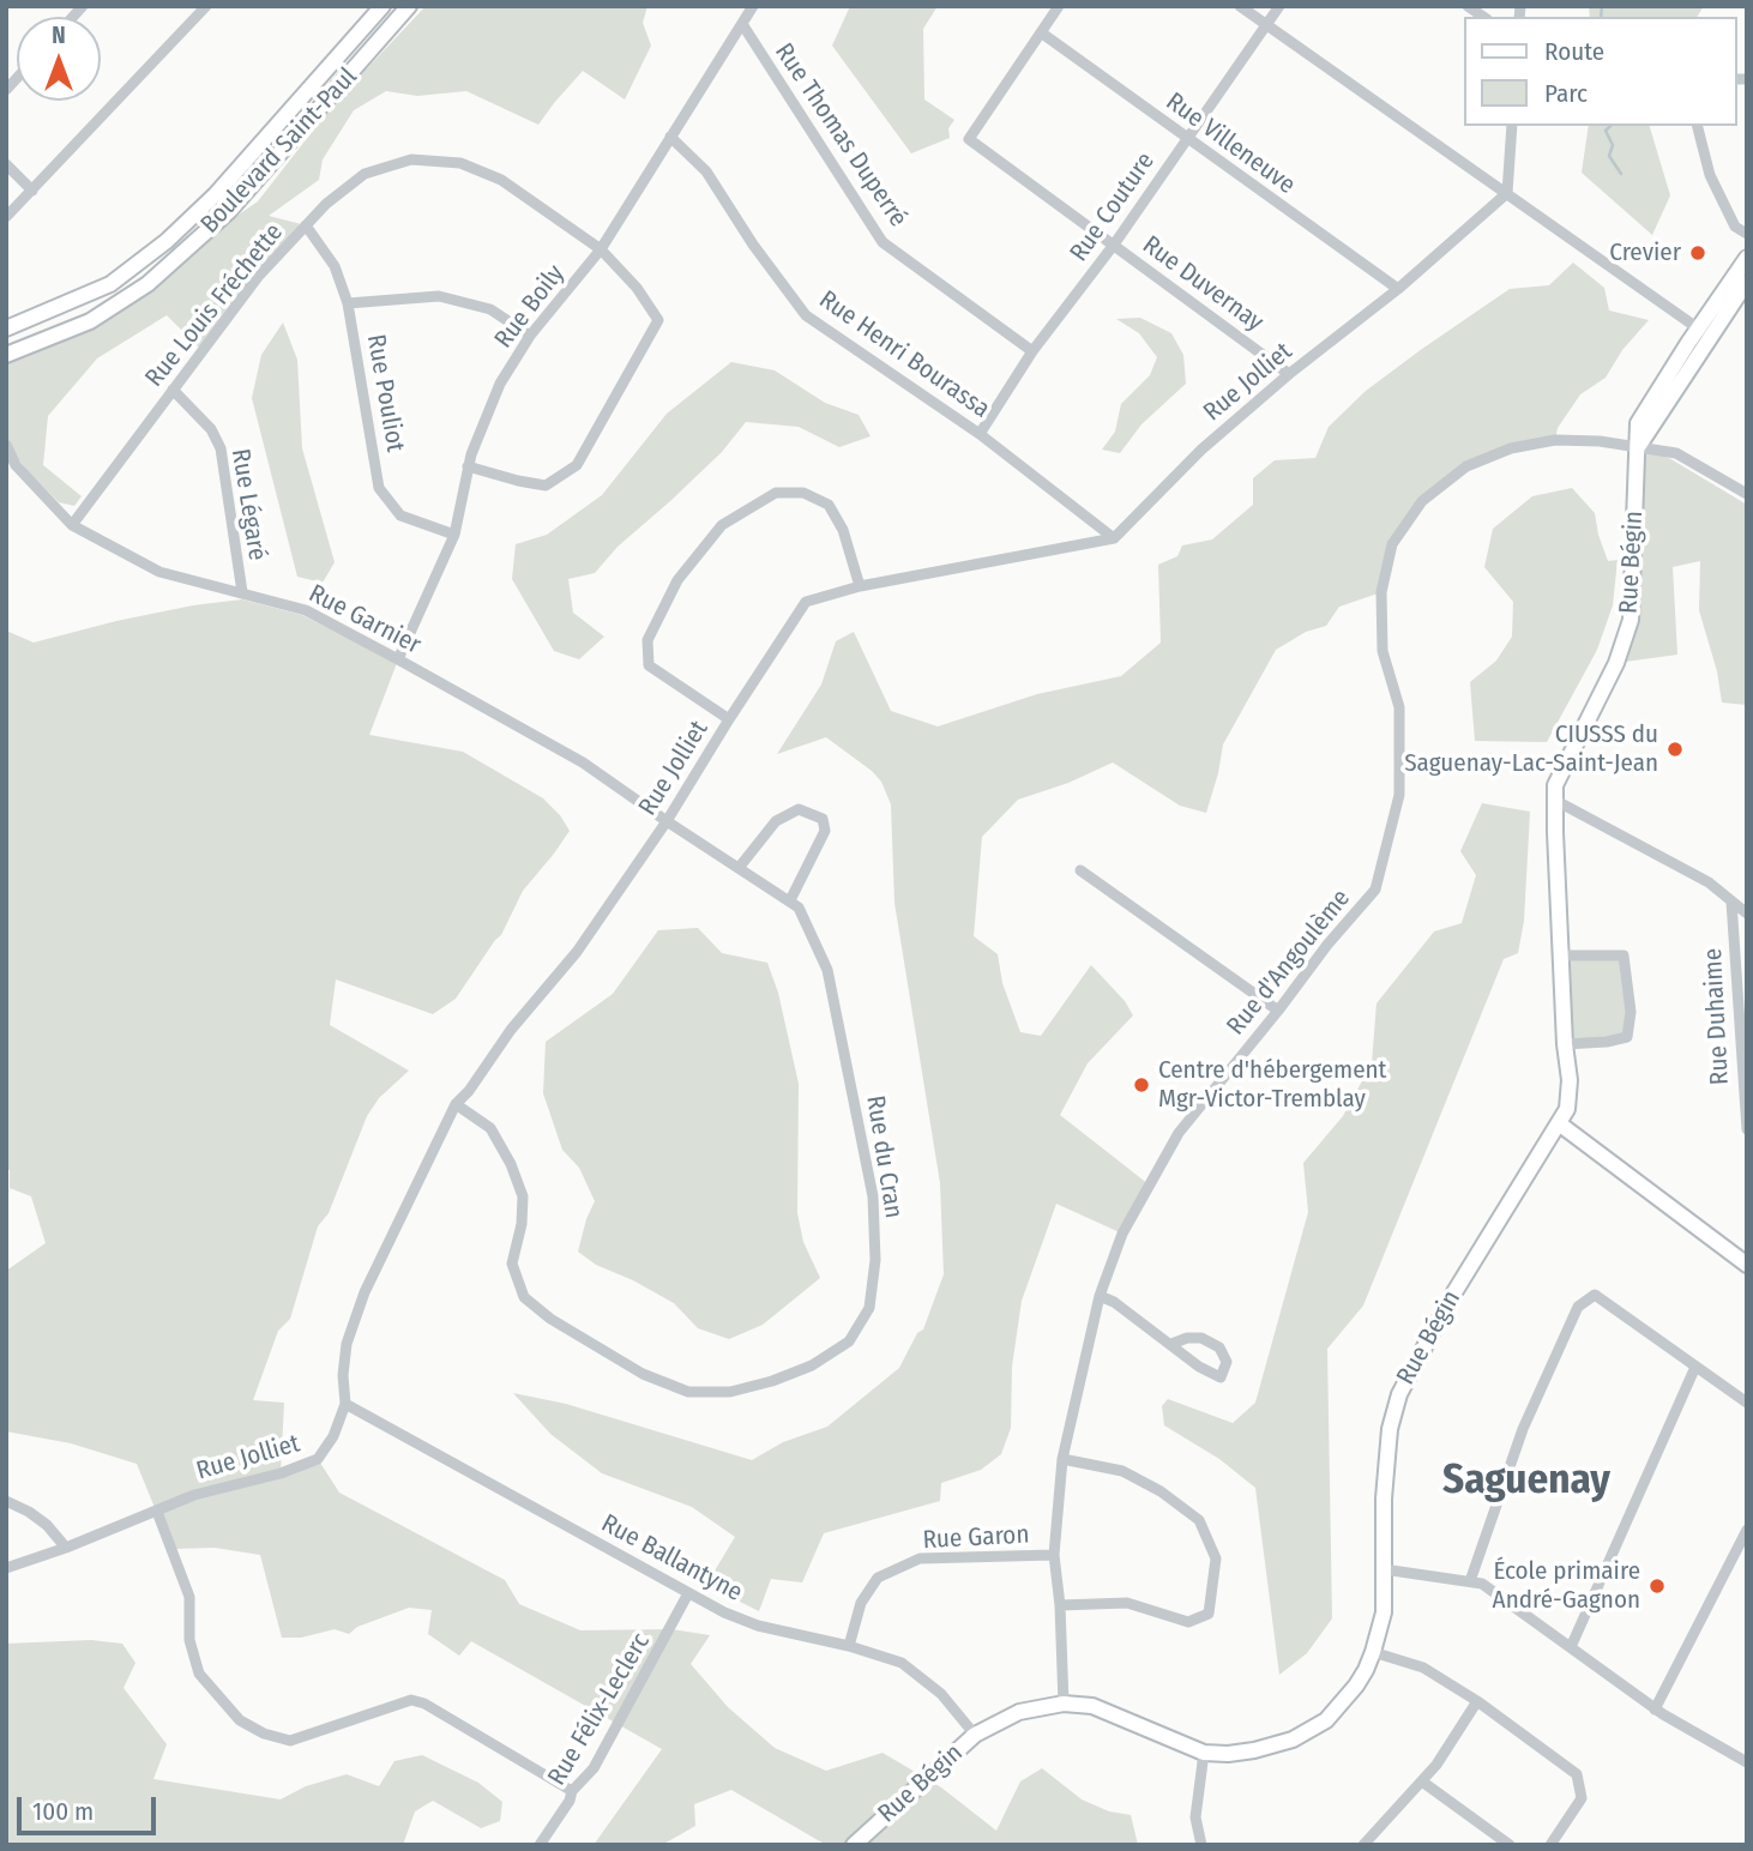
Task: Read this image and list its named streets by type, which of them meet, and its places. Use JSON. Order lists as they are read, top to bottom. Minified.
{"streets":{"street":["Rue Thomas Duperré","Rue Villeneuve","Boulevard Saint-Paul","Rue Couture","Rue Duvernay","Rue Louis Fréchette","Rue Boily","Rue Henri Bourassa","Rue Jolliet","Rue Pouliot","Rue Légaré","Rue Bégin","Rue Garnier","Rue d'Angoulème","Rue Duhaime","Rue du Cran","Rue Garon","Rue Ballantyne","Rue Félix-Leclerc"]},"crossings":[["Rue Thomas Duperré","Rue Couture"],["Rue Thomas Duperré","Rue Boily"],["Rue Villeneuve","Rue Couture"],["Rue Villeneuve","Rue Duvernay"],["Rue Villeneuve","Rue Jolliet"],["Rue Couture","Rue Duvernay"],["Rue Couture","Rue Henri Bourassa"],["Rue Duvernay","Rue Jolliet"],["Rue Louis Fréchette","Rue Boily"],["Rue Louis Fréchette","Rue Pouliot"],["Rue Louis Fréchette","Rue Légaré"],["Rue Louis Fréchette","Rue Garnier"],["Rue Boily","Rue Henri Bourassa"],["Rue Boily","Rue Pouliot"],["Rue Boily","Rue Garnier"],["Rue Henri Bourassa","Rue Jolliet"],["Rue Jolliet","Rue Garnier"],["Rue Jolliet","Rue du Cran"],["Rue Jolliet","Rue Ballantyne"],["Rue Légaré","Rue Garnier"],["Rue Bégin","Rue d'Angoulème"],["Rue Bégin","Rue Ballantyne"],["Rue Garnier","Rue du Cran"],["Rue d'Angoulème","Rue Garon"],["Rue Garon","Rue Ballantyne"],["Rue Ballantyne","Rue Félix-Leclerc"]],"districts":["Saguenay"],"places":["Crevier","CIUSSS du Saguenay-Lac-Saint-Jean","Centre d'hébergement Mgr-Victor-Tremblay","École primaire André-Gagnon"],"legend":["Route","Parc"],"scale_bar":"100 m","north":"top"}
